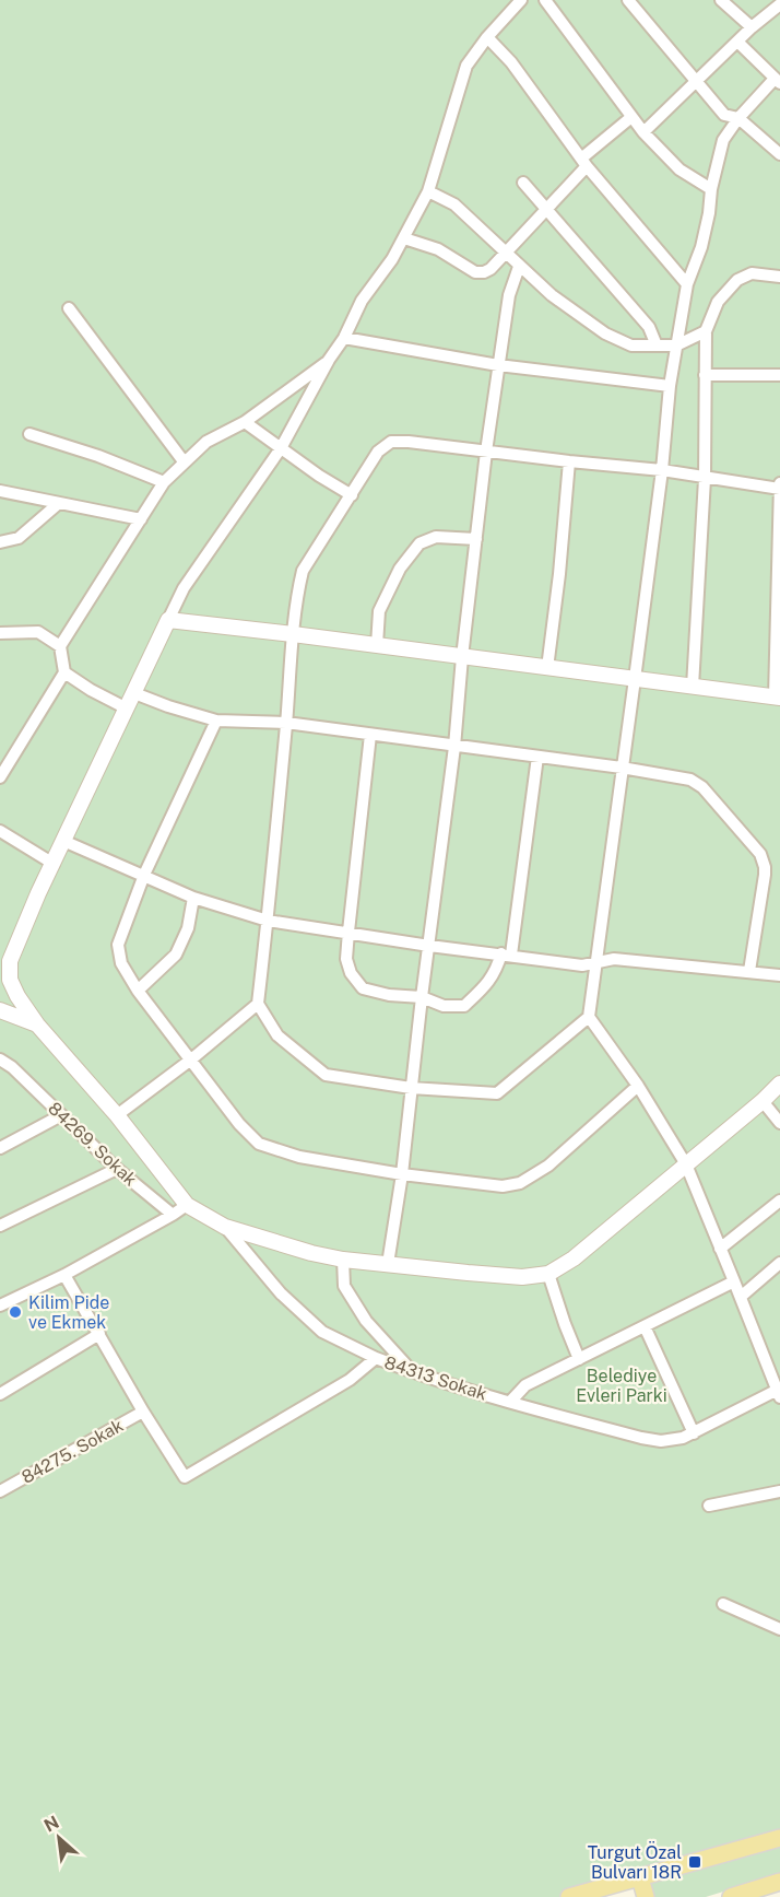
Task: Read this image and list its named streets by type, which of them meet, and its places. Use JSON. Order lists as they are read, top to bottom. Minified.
{"streets":{"street":["84269. Sokak","84313 Sokak","84275. Sokak"]},"crossings":[["84313 Sokak","84275. Sokak"]],"parks":["Belediye Evleri Parki"],"places":{"other":["Kilim Pide ve Ekmek"],"transit":["Turgut Özal Bulvarı 18R"]},"north":"top left"}
